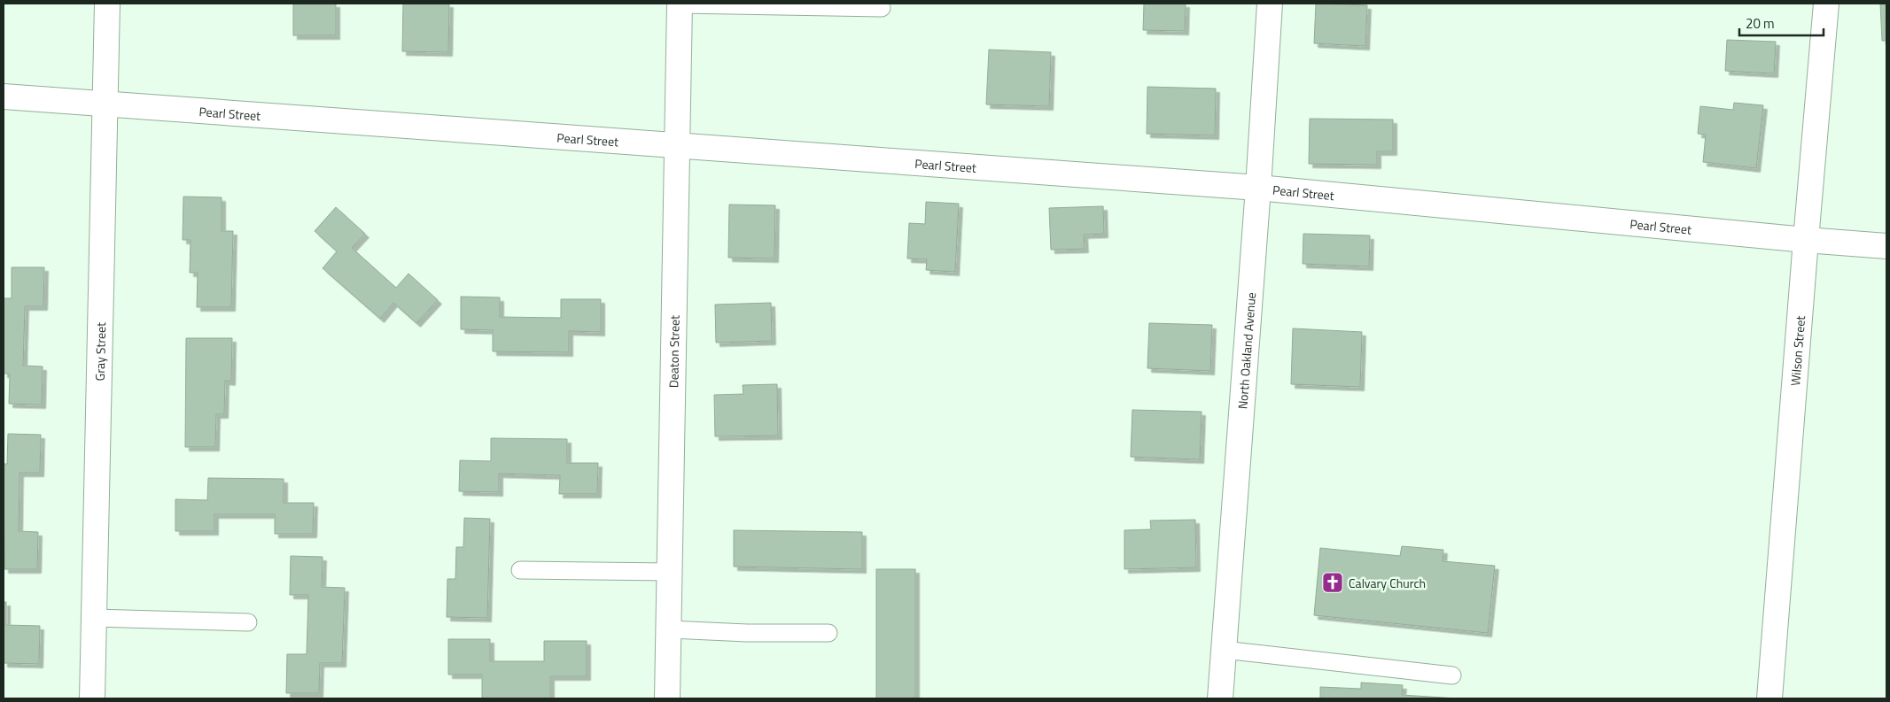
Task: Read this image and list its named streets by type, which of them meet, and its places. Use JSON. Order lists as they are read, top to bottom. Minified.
{"streets":{"street":["Pearl Street","Deaton Street","Wilson Street","Gray Street","North Oakland Avenue"]},"crossings":[["Pearl Street","Deaton Street"],["Pearl Street","Wilson Street"],["Pearl Street","Gray Street"],["Pearl Street","North Oakland Avenue"]],"places":{"church":["Calvary Church"]},"scale_bar":"20 m"}
